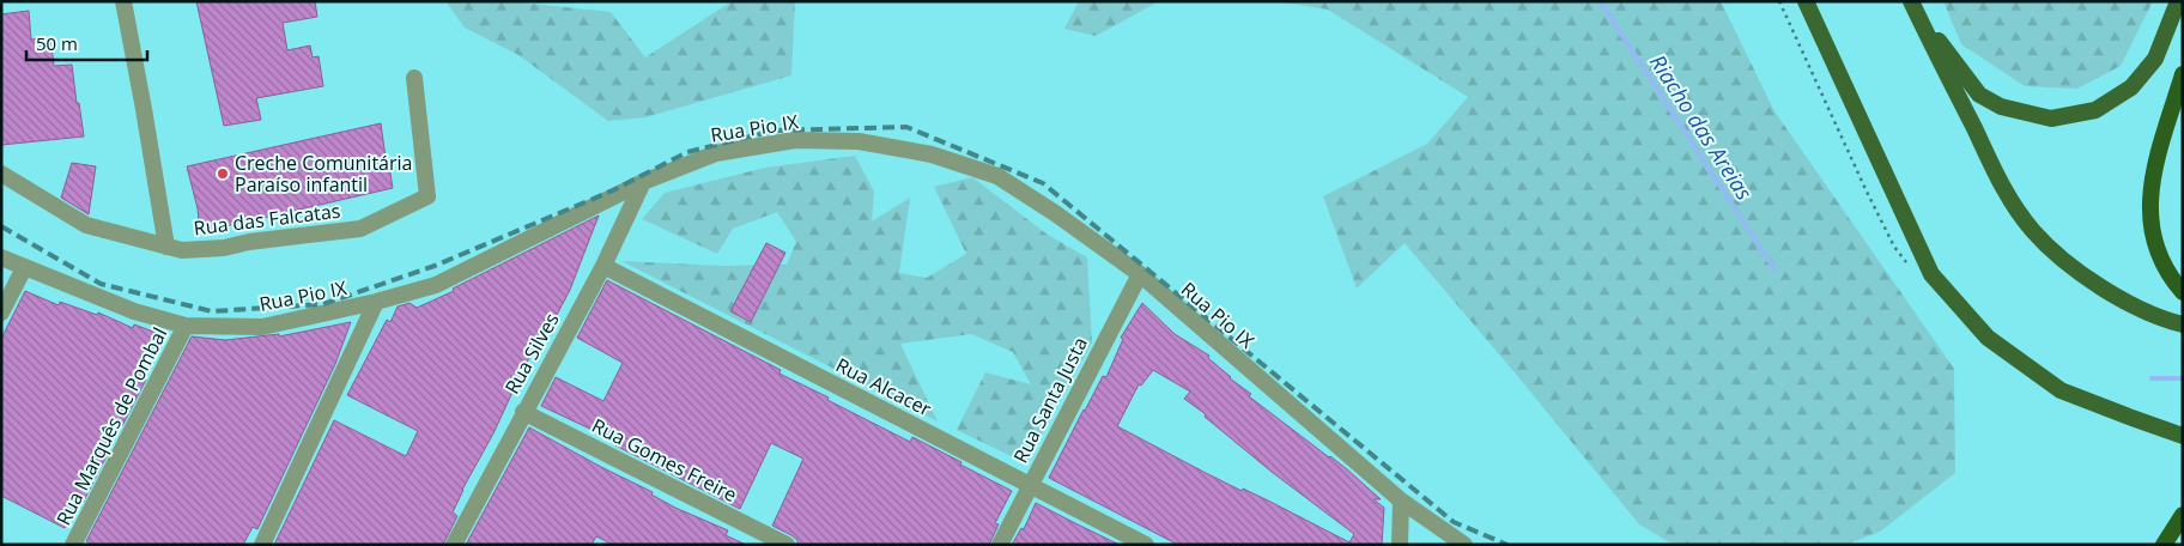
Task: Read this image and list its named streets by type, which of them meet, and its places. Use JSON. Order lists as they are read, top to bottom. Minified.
{"streets":{"street":["Rua Pio IX","Rua das Falcatas","Rua Silves","Rua Alcacer","Rua Santa Justa","Rua Marquês de Pombal","Rua Gomes Freire"]},"crossings":[["Rua Pio IX","Rua Silves"],["Rua Pio IX","Rua Santa Justa"],["Rua Pio IX","Rua Marquês de Pombal"],["Rua Silves","Rua Alcacer"],["Rua Silves","Rua Gomes Freire"],["Rua Alcacer","Rua Santa Justa"]],"water":["Riacho das Areias"],"places":["Creche Comunitária Paraíso infantil"],"scale_bar":"50 m"}
